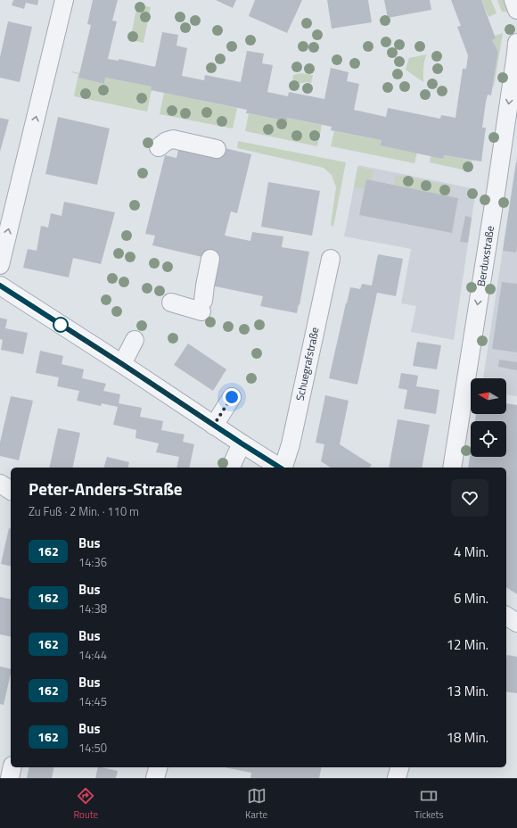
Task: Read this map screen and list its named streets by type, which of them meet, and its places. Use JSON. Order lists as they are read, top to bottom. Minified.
{"streets":{"street":["Berduxstraße","Schuegrafstraße"]},"one_way":["Berduxstraße"],"lines":["bus line 162"],"north":"left","page":{"heading":["Peter-Anders-Straße","Zu Fuß · 2 Min. · 110 m"],"list":[{"mark":"162","name":"Bus","note":"14:36","value":"4 Min."},{"mark":"162","name":"Bus","note":"14:38","value":"6 Min."},{"mark":"162","name":"Bus","note":"14:44","value":"12 Min."},{"mark":"162","name":"Bus","note":"14:45","value":"13 Min."},{"mark":"162","name":"Bus","note":"14:50","value":"18 Min."}],"tabs":["Route","Karte","Tickets"]}}
